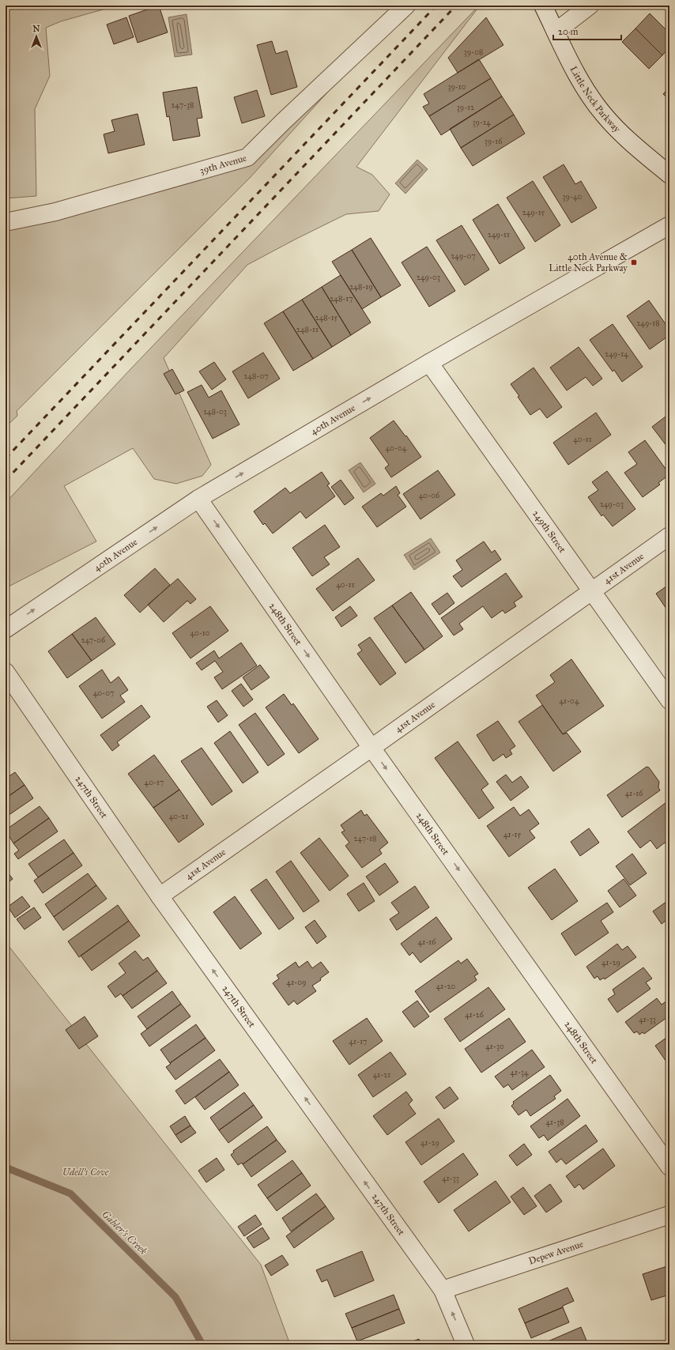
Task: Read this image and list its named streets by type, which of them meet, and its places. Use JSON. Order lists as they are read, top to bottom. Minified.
{"streets":{"street":["Little Neck Parkway","39th Avenue","40th Avenue","249th Street","41st Avenue","248th Street","247th Street","Depew Avenue"]},"crossings":[["40th Avenue","249th Street"],["40th Avenue","248th Street"],["249th Street","41st Avenue"],["41st Avenue","248th Street"],["41st Avenue","247th Street"],["247th Street","Depew Avenue"]],"one_way":["40th Avenue","248th Street","247th Street"],"water":["Gabler’s Creek"],"parks":["Udell's Cove"],"places":{"transit":["40th Avenue & Little Neck Parkway"]},"house_numbers":["39-08","39-10","247-38","39-12","39-14","39-16","39-40","249-15","249-11","249-07","249-03","248-19","248-17","248-15","249-18","248-11","249-14","248-07","248-03","40-11","40-04","40-06","249-03","40-11","40-10","247-06","40-07","41-04","40-17","41-16","40-21","41-15","247-18","41-16","41-29","41-09","41-20","41-26","41-33","41-17","41-30","41-34","41-21","41-38","41-29","41-33"],"scale_bar":"20 m","north":"top"}
